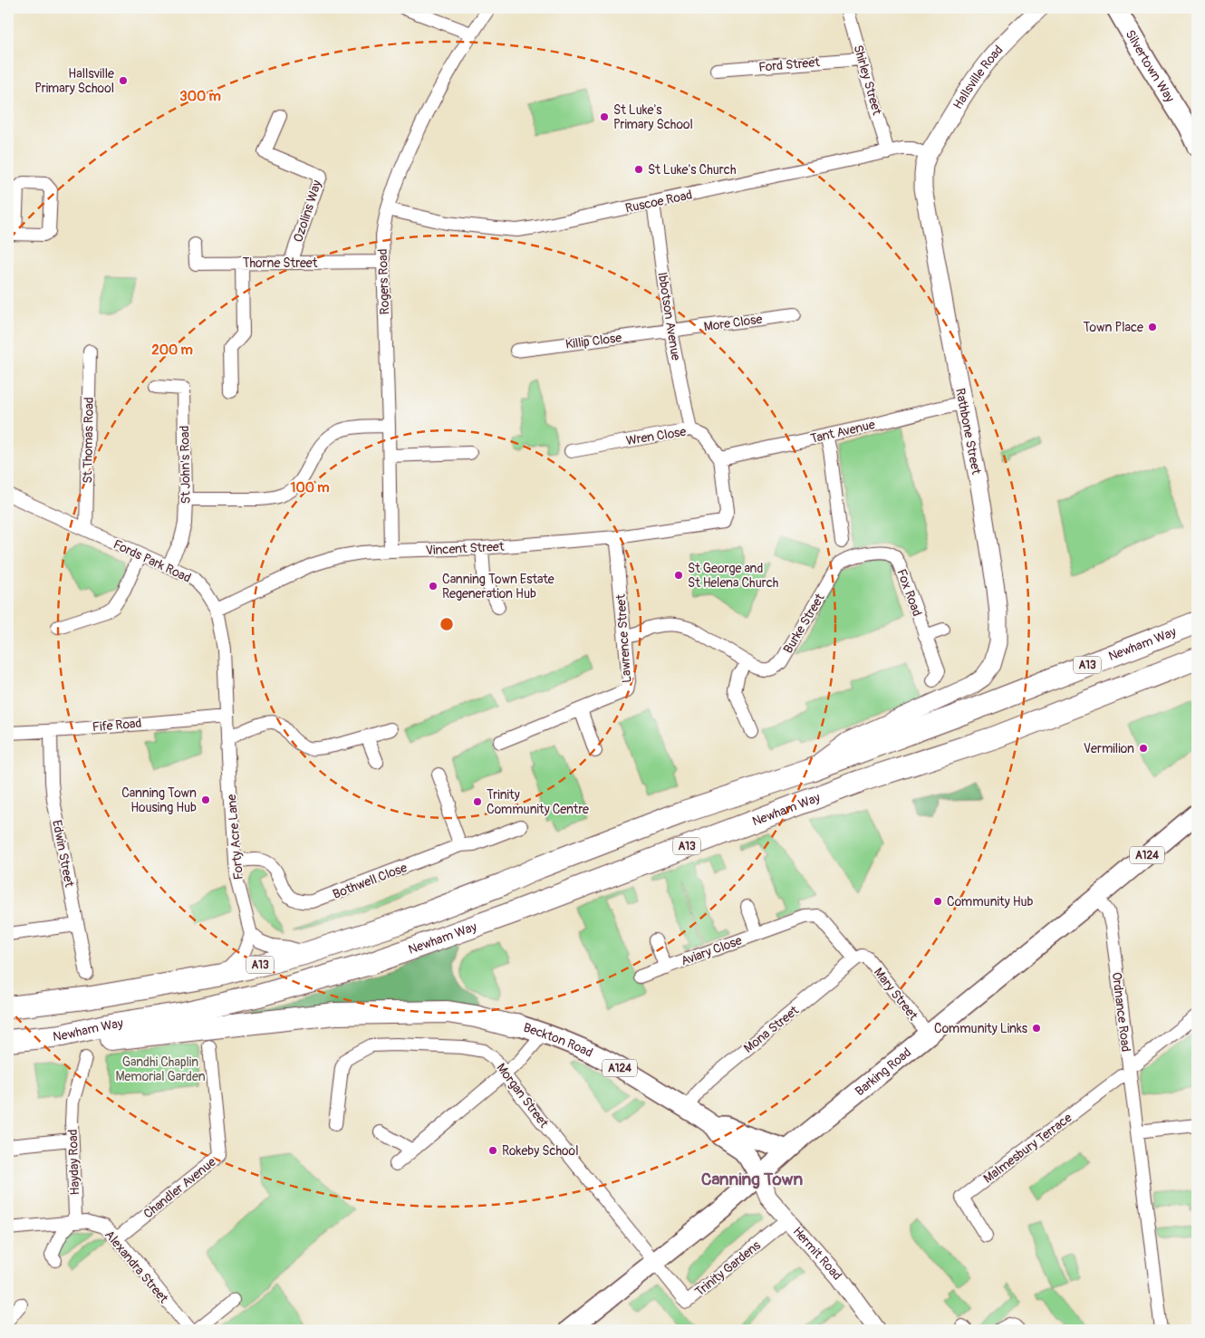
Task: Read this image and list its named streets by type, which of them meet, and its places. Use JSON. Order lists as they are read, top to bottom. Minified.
{"streets":{"highway":["Newham Way","A13"],"main road":["Silvertown Way","A124","Beckton Road","Barking Road"],"street":["Ford Street","Hallsville Road","Shirley Street","Ruscoe Road","Ozolins Way","Thorne Street","Rogers Road","Ibbotson Avenue","More Close","Killip Close","Tant Avenue","Rathbone Street","Wren Close","St Thomas Road","St John's Road","Vincent Street","Fords Park Road","Fox Road","Burke Street","Lawrence Street","Fife Road","Forty Acre Lane","Edwin Street","Bothwell Close","Aviary Close","Mary Street","Ordnance Road","Mona Street","Morgan Street","Malmesbury Terrace","Hayday Road","Chandler Avenue","Hermit Road","Alexandra Street","Trinity Gardens"]},"crossings":[["Ford Street","Shirley Street"],["Hallsville Road","Ruscoe Road"],["Hallsville Road","Rathbone Street"],["Shirley Street","Ruscoe Road"],["Ruscoe Road","Rogers Road"],["Ruscoe Road","Ibbotson Avenue"],["Ruscoe Road","Rathbone Street"],["Ozolins Way","Thorne Street"],["Thorne Street","Rogers Road"],["Rogers Road","Vincent Street"],["Ibbotson Avenue","More Close"],["Ibbotson Avenue","Killip Close"],["Ibbotson Avenue","Wren Close"],["More Close","Killip Close"],["Tant Avenue","Rathbone Street"],["Tant Avenue","Wren Close"],["Tant Avenue","Vincent Street"],["Rathbone Street","Newham Way"],["Wren Close","Vincent Street"],["St Thomas Road","Fords Park Road"],["St John's Road","Fords Park Road"],["Vincent Street","Fords Park Road"],["Vincent Street","Lawrence Street"],["Fords Park Road","Fife Road"],["Fords Park Road","Forty Acre Lane"],["Fox Road","Burke Street"],["Newham Way","A13"],["A13","Beckton Road"],["Fife Road","Edwin Street"],["Forty Acre Lane","Bothwell Close"],["Aviary Close","Mary Street"],["Aviary Close","Mona Street"],["Mary Street","Mona Street"],["Mary Street","Barking Road"],["Ordnance Road","Barking Road"],["Ordnance Road","Malmesbury Terrace"],["Mona Street","Beckton Road"],["Beckton Road","Barking Road"],["Beckton Road","Hermit Road"],["Barking Road","Morgan Street"],["Barking Road","Hermit Road"],["Barking Road","Trinity Gardens"],["Morgan Street","Trinity Gardens"],["Hayday Road","Alexandra Street"],["Chandler Avenue","Alexandra Street"],["Hermit Road","Trinity Gardens"]],"districts":["Canning Town"],"parks":["Gandhi Chaplin Memorial Garden"],"places":["Hallsville Primary School","St Luke's Primary School","St Luke's Church","Town Place","St George and St Helena Church","Canning Town Estate Regeneration Hub","Vermilion","Canning Town Housing Hub","Trinity Community Centre","Community Hub","Community Links","Rokeby School"],"rings":["300 m","200 m","100 m"]}
